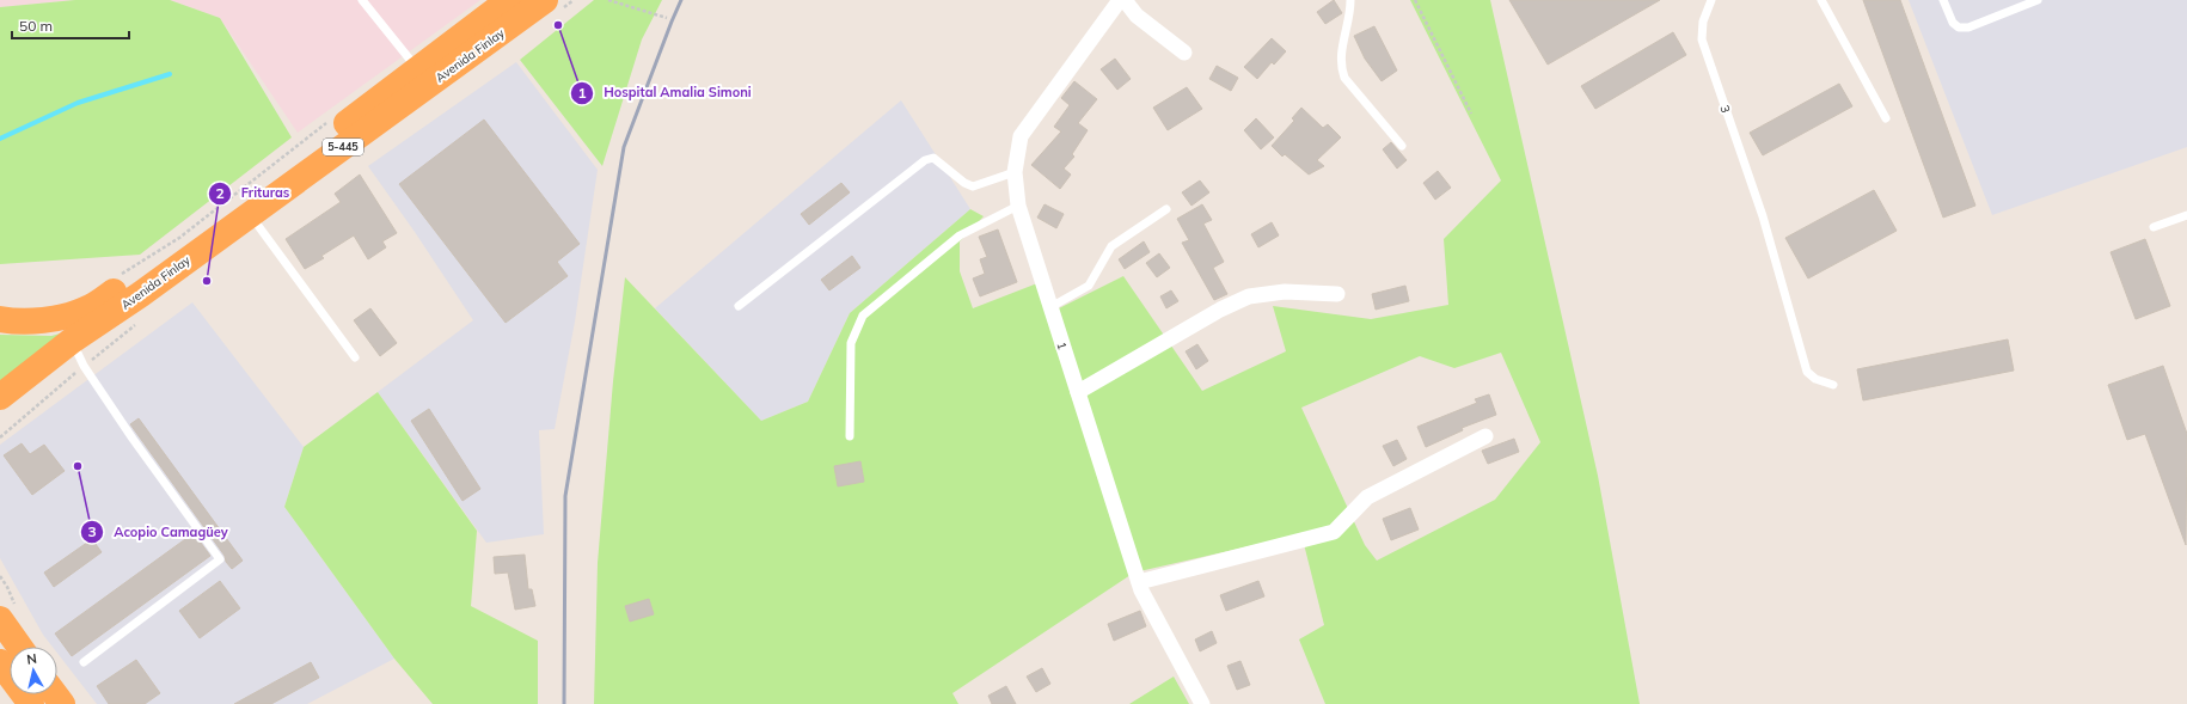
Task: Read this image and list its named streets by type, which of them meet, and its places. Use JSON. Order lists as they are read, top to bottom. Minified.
{"streets":{"highway":["Avenida Finlay","5-445"],"street":["1"],"lane":["3"]},"places":["Hospital Amalia Simoni","Frituras","Acopio Camagüey"],"scale_bar":"50 m","north":"top"}
